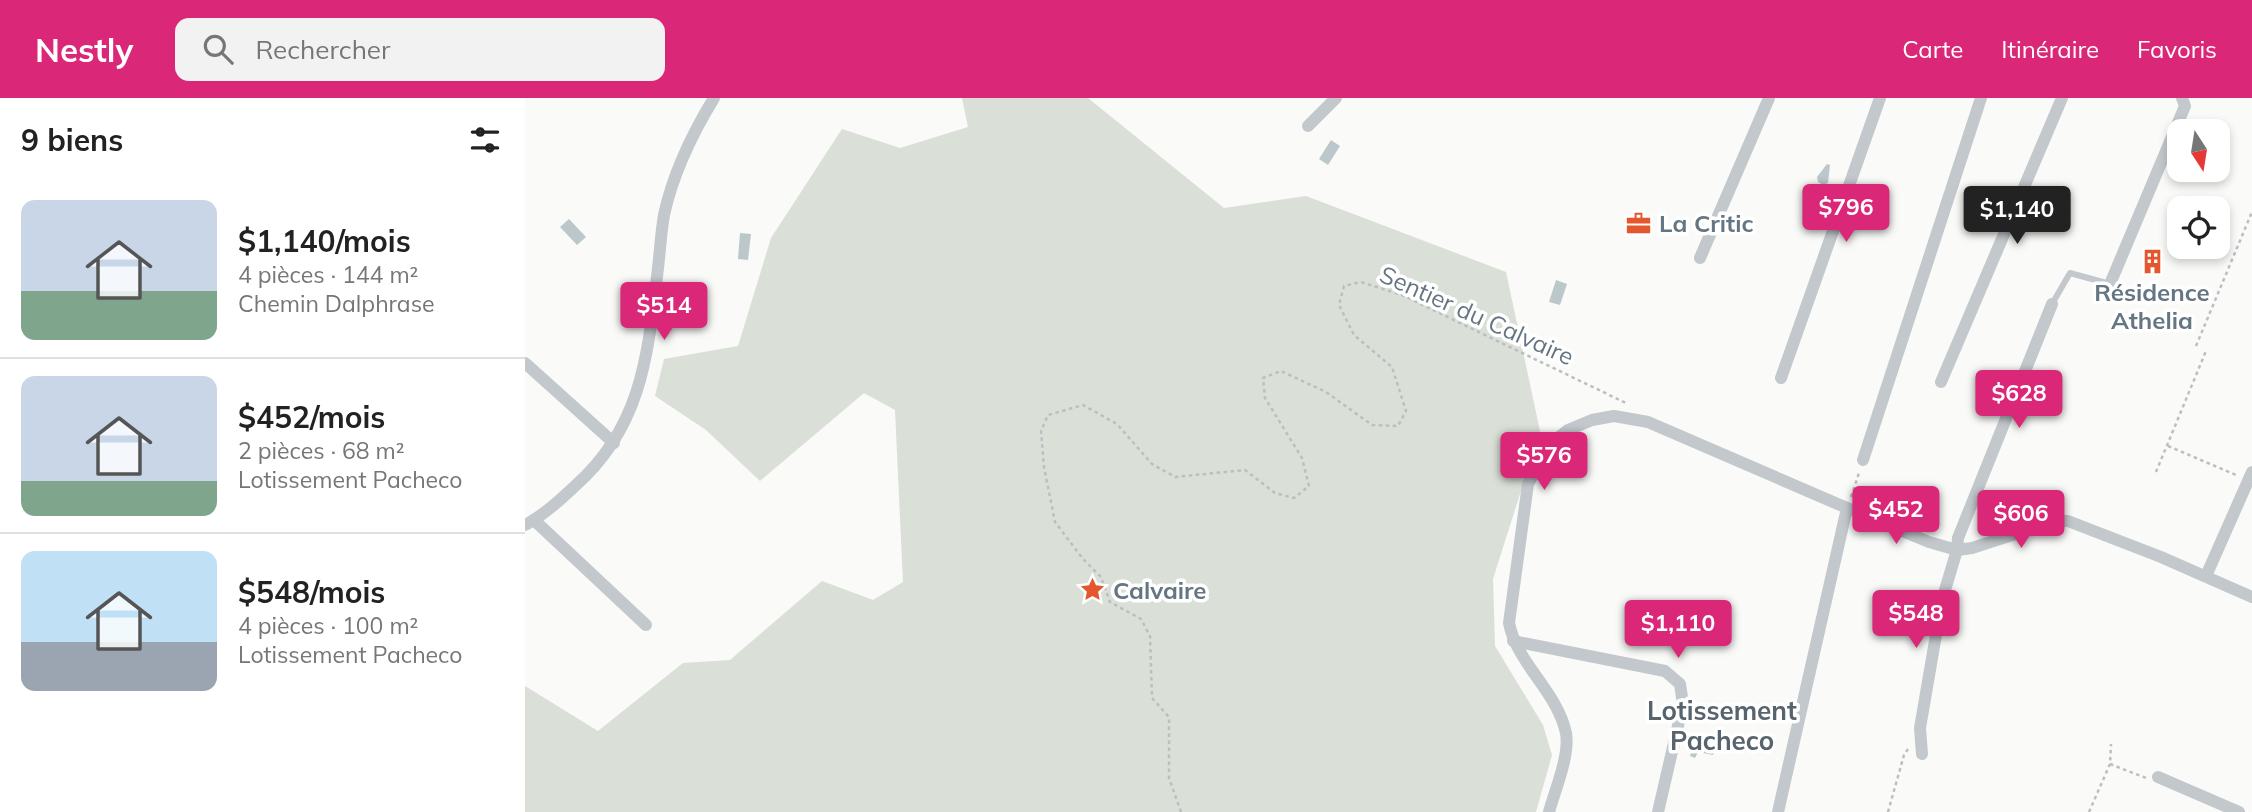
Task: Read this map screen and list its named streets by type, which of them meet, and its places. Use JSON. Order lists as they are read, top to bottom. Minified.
{"streets":{"path":["Sentier du Calvaire"]},"districts":["Lotissement Pacheco"],"places":{"office":["La Critic"],"building":["Résidence Athelia"],"place":["Calvaire"]},"north":"bottom","page":{"header":"Nestly","search":"Rechercher","nav":["Carte","Itinéraire","Favoris"],"heading":"9 biens","list":[{"name":"$1,140/mois","note":"4 pièces · 144 m² · Chemin Dalphrase"},{"name":"$452/mois","note":"2 pièces · 68 m² · Lotissement Pacheco"},{"name":"$548/mois","note":"4 pièces · 100 m² · Lotissement Pacheco"}],"price":["$796","$1,140","$514","$628","$576","$452","$606","$548","$1,110"]}}
